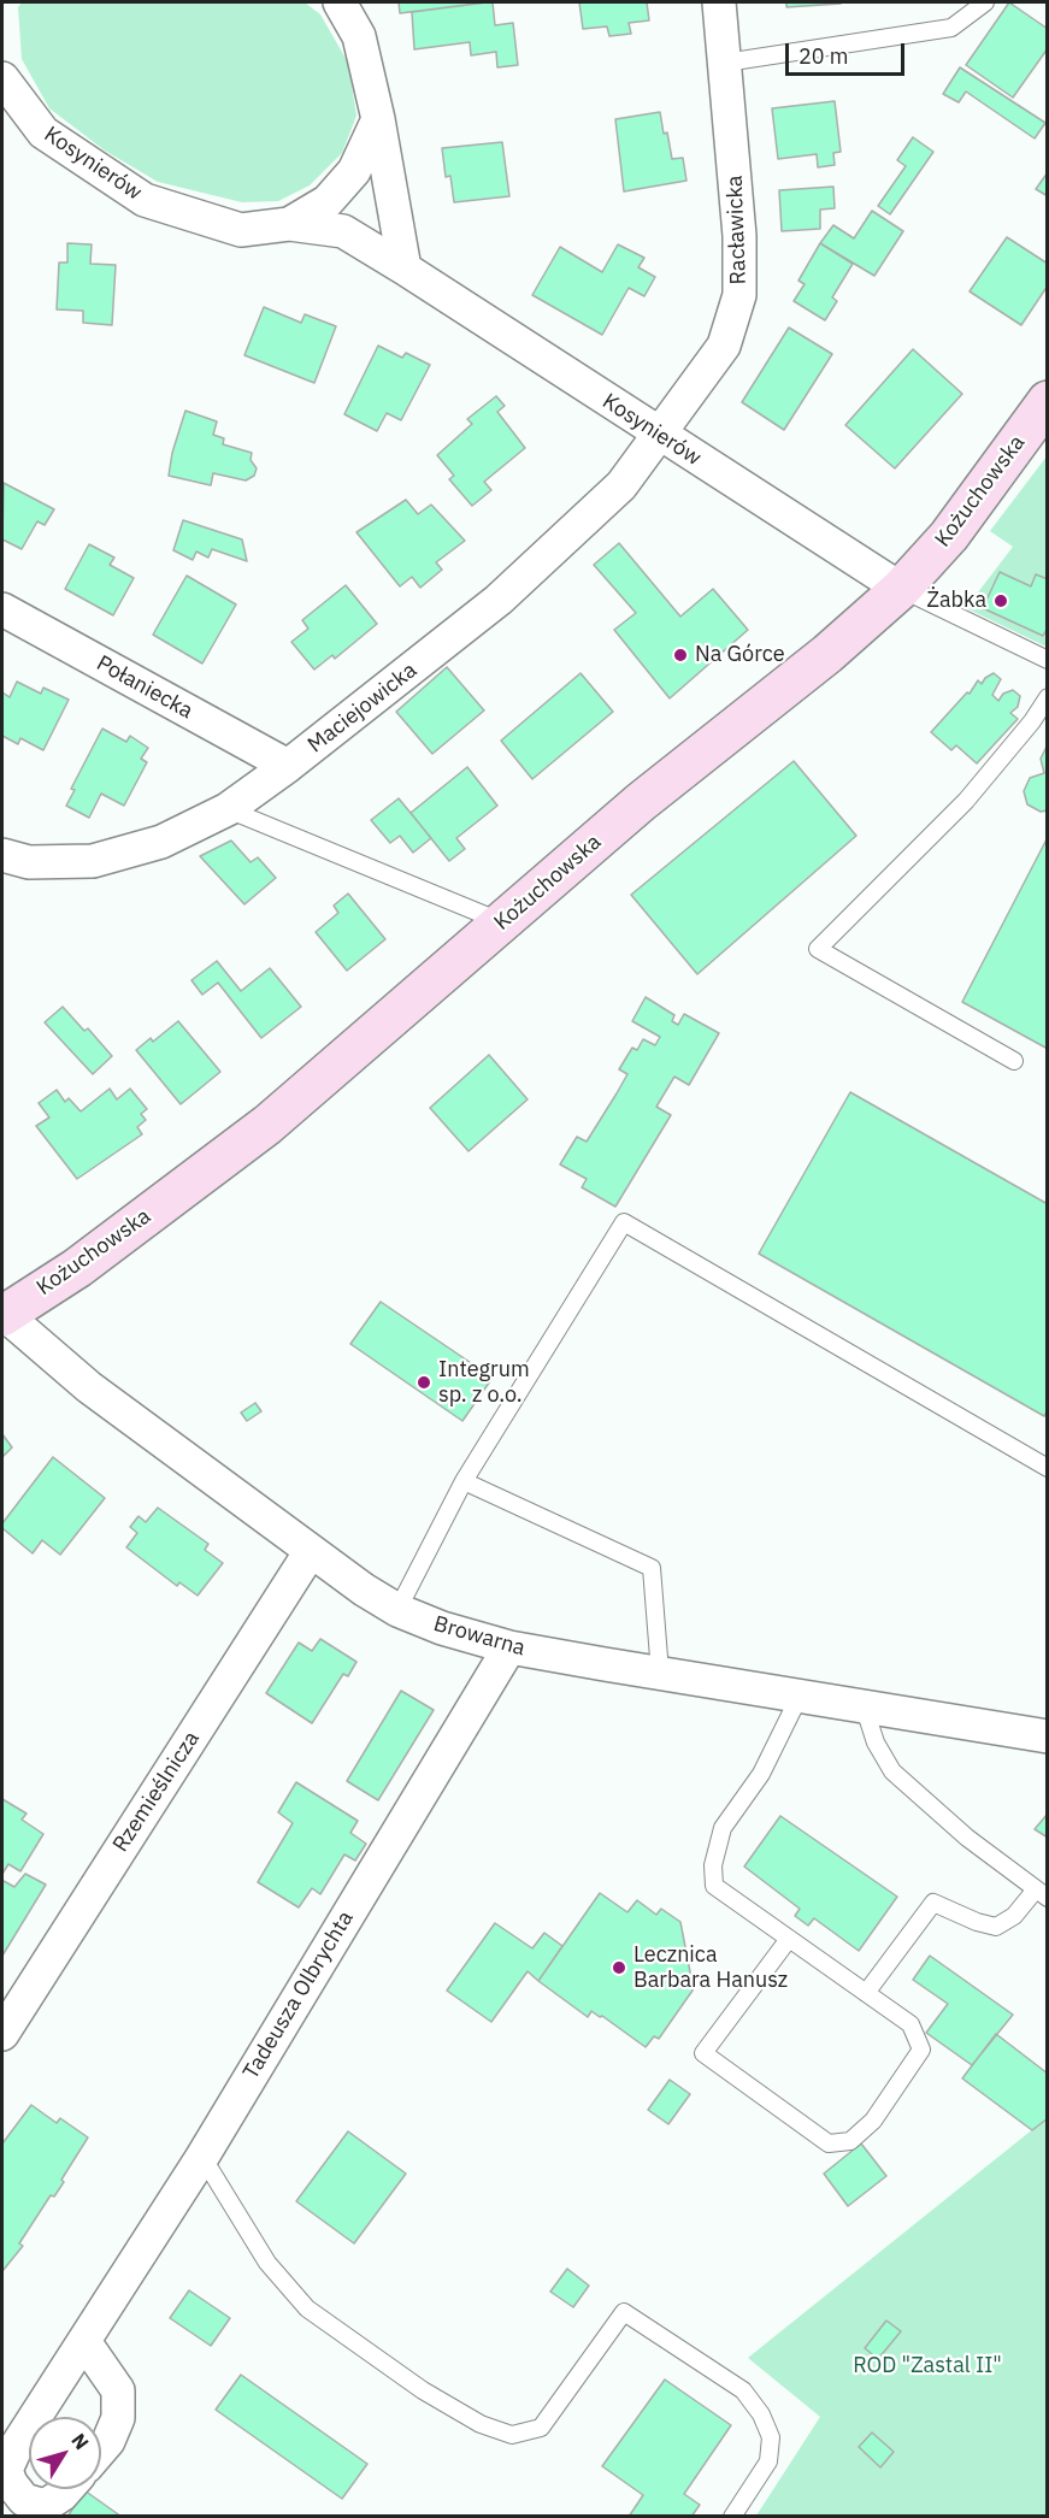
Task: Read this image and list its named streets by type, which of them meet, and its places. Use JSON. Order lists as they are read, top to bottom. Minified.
{"streets":{"main road":["Kożuchowska"],"street":["Kosynierów","Racławicka","Połaniecka","Maciejowicka","Browarna","Rzemieślnicza","Tadeusza Olbrychta"]},"crossings":[["Kosynierów","Racławicka"],["Kosynierów","Kożuchowska"],["Kosynierów","Maciejowicka"],["Racławicka","Maciejowicka"],["Kożuchowska","Browarna"],["Połaniecka","Maciejowicka"],["Browarna","Rzemieślnicza"],["Browarna","Tadeusza Olbrychta"]],"parks":["ROD \"Zastal II\""],"places":["Żabka","Na Górce","Integrum sp. z o.o.","Lecznica Barbara Hanusz"],"scale_bar":"20 m","north":"top right"}
